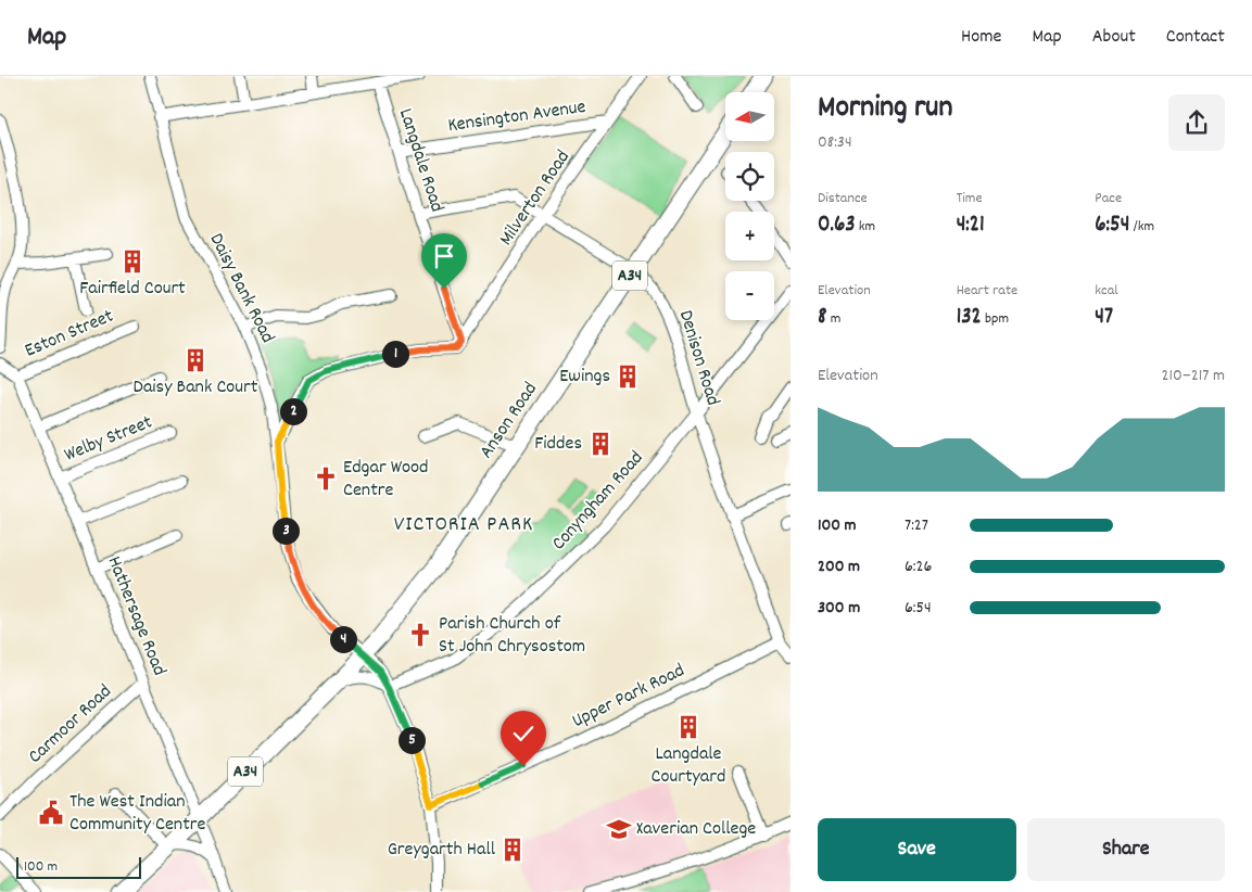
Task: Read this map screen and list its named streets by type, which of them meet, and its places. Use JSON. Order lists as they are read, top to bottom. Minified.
{"streets":{"highway":["A34","Anson Road"],"street":["Kensington Avenue","Langdale Road","Milverton Road","Daisy Bank Road","Eston Street","Denison Road","Welby Street","Conyngham Road","Hathersage Road","Upper Park Road","Carmoor Road"]},"crossings":[["Kensington Avenue","Langdale Road"],["Kensington Avenue","Milverton Road"],["Langdale Road","Milverton Road"],["Langdale Road","Denison Road"],["Milverton Road","Denison Road"],["A34","Anson Road"],["A34","Hathersage Road"],["Daisy Bank Road","Anson Road"],["Daisy Bank Road","Conyngham Road"],["Daisy Bank Road","Upper Park Road"],["Eston Street","Hathersage Road"],["Denison Road","Anson Road"],["Denison Road","Conyngham Road"],["Denison Road","Upper Park Road"],["Anson Road","Hathersage Road"],["Welby Street","Hathersage Road"],["Hathersage Road","Carmoor Road"]],"districts":["VICTORIA PARK"],"places":{"building":["Fairfield Court","Daisy Bank Court","Ewings","Fiddes","Langdale Courtyard","Greygarth Hall"],"church":["Edgar Wood Centre","Parish Church of St John Chrysostom"],"public building":["The West Indian Community Centre"],"school or university":["Xaverian College"]},"scale_bar":"100 m","north":"left","page":{"header":"Map","nav":["Home","Map","About","Contact"],"heading":["Morning run","08:34"],"map_buttons":["+","−"],"stats":[["Distance","0.63 km"],["Time","4:21"],["Pace","6:54 /km"],["Elevation","8 m"],["Heart rate","132 bpm"],["kcal","47"]],"pins":["1","2","3","4","5"],"chart":["Elevation","210–217 m"],"list":[{"name":"100 m","note":"7:27"},{"name":"200 m","note":"6:26"},{"name":"300 m","note":"6:54"}],"buttons":["Save","Share"],"scale":"100 m"}}
